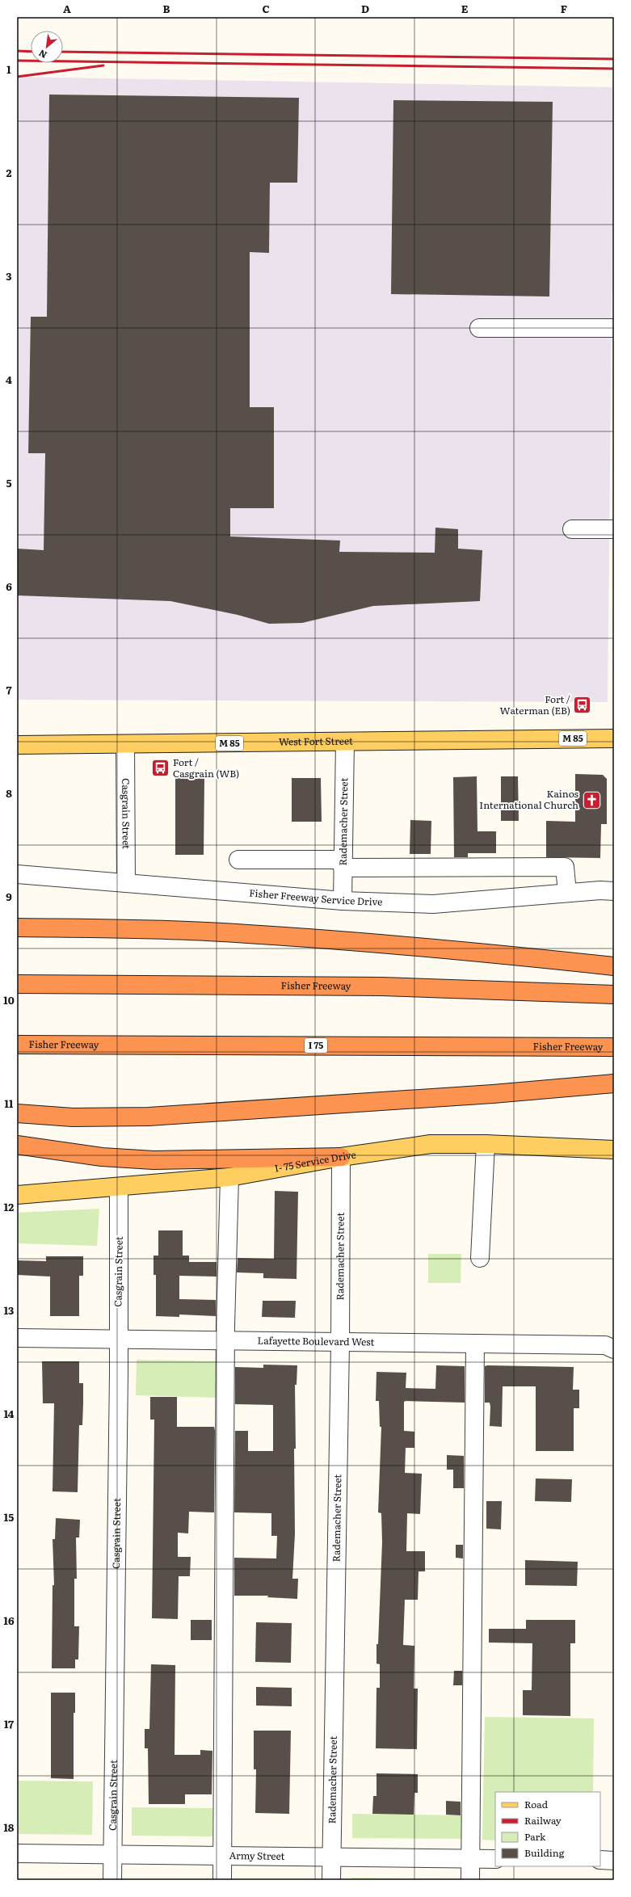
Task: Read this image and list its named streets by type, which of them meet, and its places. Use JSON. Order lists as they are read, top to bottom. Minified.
{"streets":{"highway":["Fisher Freeway","I 75"],"main road":["M 85","West Fort Street","I- 75 Service Drive"],"street":["Casgrain Street","Rademacher Street","Fisher Freeway Service Drive","Lafayette Boulevard West","Army Street"]},"crossings":[["West Fort Street","Casgrain Street"],["West Fort Street","Rademacher Street"],["Casgrain Street","Fisher Freeway Service Drive"],["Casgrain Street","I- 75 Service Drive"],["Casgrain Street","Lafayette Boulevard West"],["Casgrain Street","Army Street"],["Rademacher Street","Fisher Freeway Service Drive"],["Rademacher Street","I- 75 Service Drive"],["Rademacher Street","Lafayette Boulevard West"],["Rademacher Street","Army Street"]],"places":{"bus stop":["Fort / Waterman (EB)","Fort / Casgrain (WB)"],"church":["Kainos International Church"]},"legend":["Road","Railway","Park","Building"],"north":"bottom left","grid":{"columns":["A","B","C","D","E","F"],"rows":["1","2","3","4","5","6","7","8","9","10","11","12","13","14","15","16","17","18"]}}
